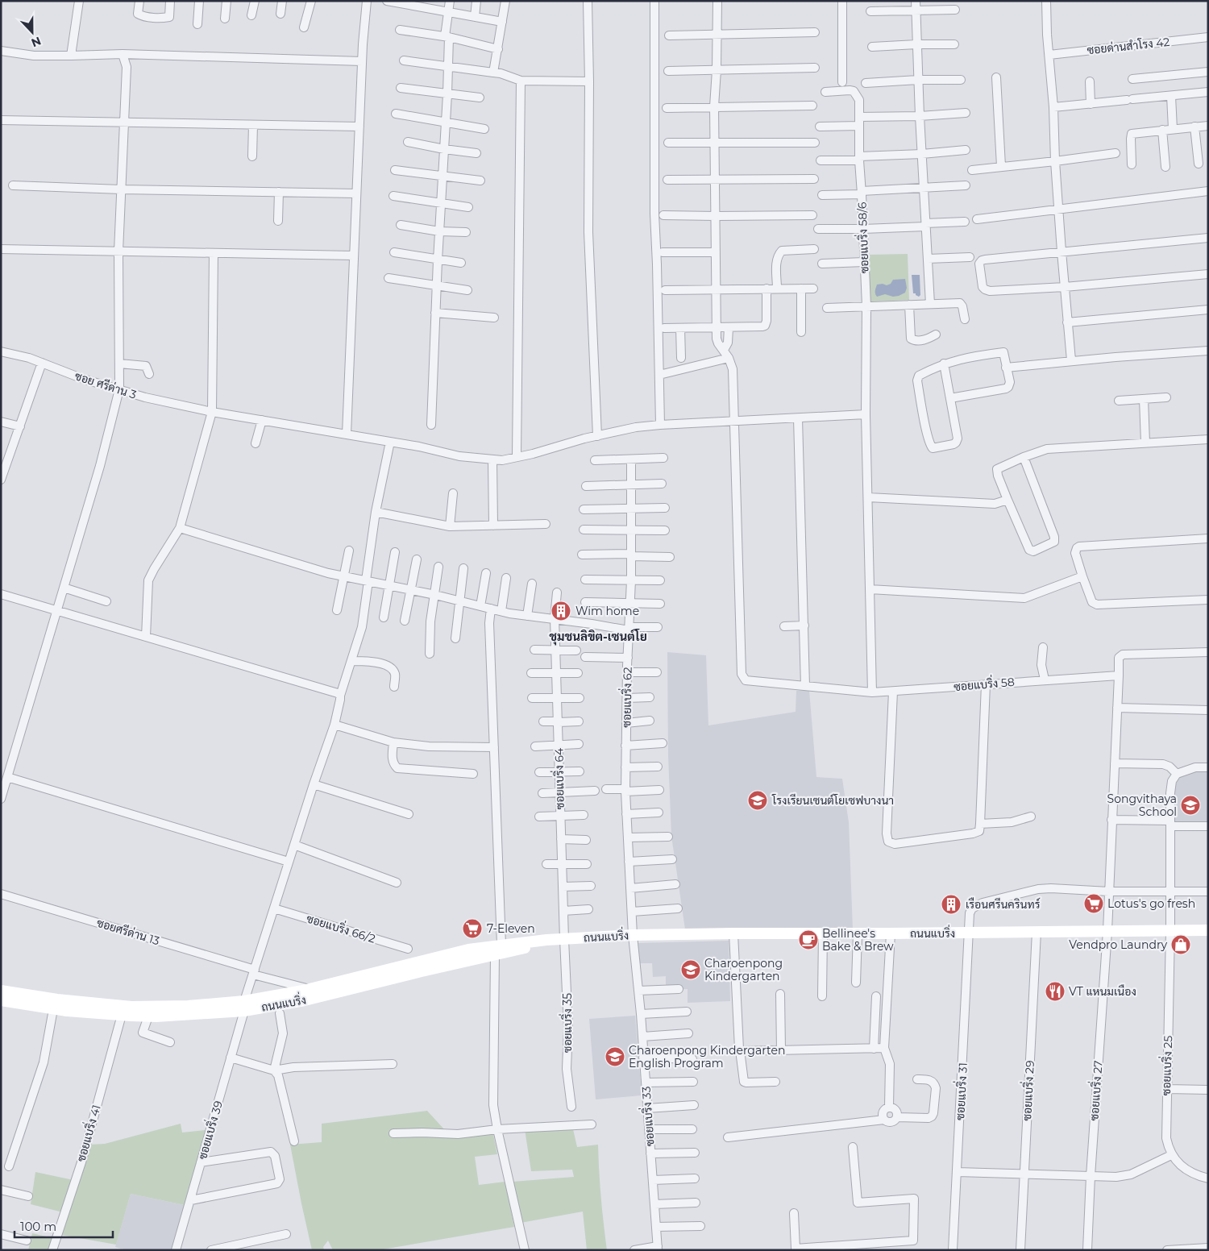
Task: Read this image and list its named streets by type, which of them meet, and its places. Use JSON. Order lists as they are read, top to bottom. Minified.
{"streets":{"main road":["ถนนแบริ่ง"],"street":["ซอยด่านสำโรง 42","ซอยแบริ่ง 58/6","ซอย ศรีด่าน 3","ซอยแบริ่ง 58","ซอยแบริ่ง 62","ซอยแบริ่ง 64","ซอยแบริ่ง 66/2","ซอยศรีด่าน 13","ซอยแบริ่ง 35","ซอยแบริ่ง 25","ซอยแบริ่ง 29","ซอยแบริ่ง 27","ซอยแบริ่ง 31","ซอยแบริ่ง 33","ซอยแบริ่ง 39","ซอยแบริ่ง 41"]},"crossings":[["ซอยแบริ่ง 58/6","ซอย ศรีด่าน 3"],["ซอย ศรีด่าน 3","ซอยแบริ่ง 58"],["ซอย ศรีด่าน 3","ซอยแบริ่ง 39"],["ซอยแบริ่ง 62","ถนนแบริ่ง"],["ซอยแบริ่ง 62","ซอยแบริ่ง 33"],["ซอยแบริ่ง 64","ถนนแบริ่ง"],["ซอยแบริ่ง 64","ซอยแบริ่ง 35"],["ซอยแบริ่ง 66/2","ซอยแบริ่ง 39"],["ซอยศรีด่าน 13","ถนนแบริ่ง"],["ซอยศรีด่าน 13","ซอยแบริ่ง 39"],["ถนนแบริ่ง","ซอยแบริ่ง 35"],["ถนนแบริ่ง","ซอยแบริ่ง 25"],["ถนนแบริ่ง","ซอยแบริ่ง 29"],["ถนนแบริ่ง","ซอยแบริ่ง 27"],["ถนนแบริ่ง","ซอยแบริ่ง 31"],["ถนนแบริ่ง","ซอยแบริ่ง 33"],["ถนนแบริ่ง","ซอยแบริ่ง 39"],["ถนนแบริ่ง","ซอยแบริ่ง 41"],["ซอยแบริ่ง 25","ซอยแบริ่ง 31"]],"districts":["ชุมชนลิขิต-เซนต์โย"],"places":{"building":["Wim home","เรือนศรีนครินทร์"],"school or university":["โรงเรียนเซนต์โยเซฟบางนา","Songvithaya School","Charoenpong Kindergarten","Charoenpong Kindergarten English Program"],"supermarket":["Lotus's go fresh","7-Eleven"],"cafe":["Bellinee's Bake & Brew"],"shop":["Vendpro Laundry"],"restaurant":["VT แหนมเนือง"]},"scale_bar":"100 m","north":"bottom"}
